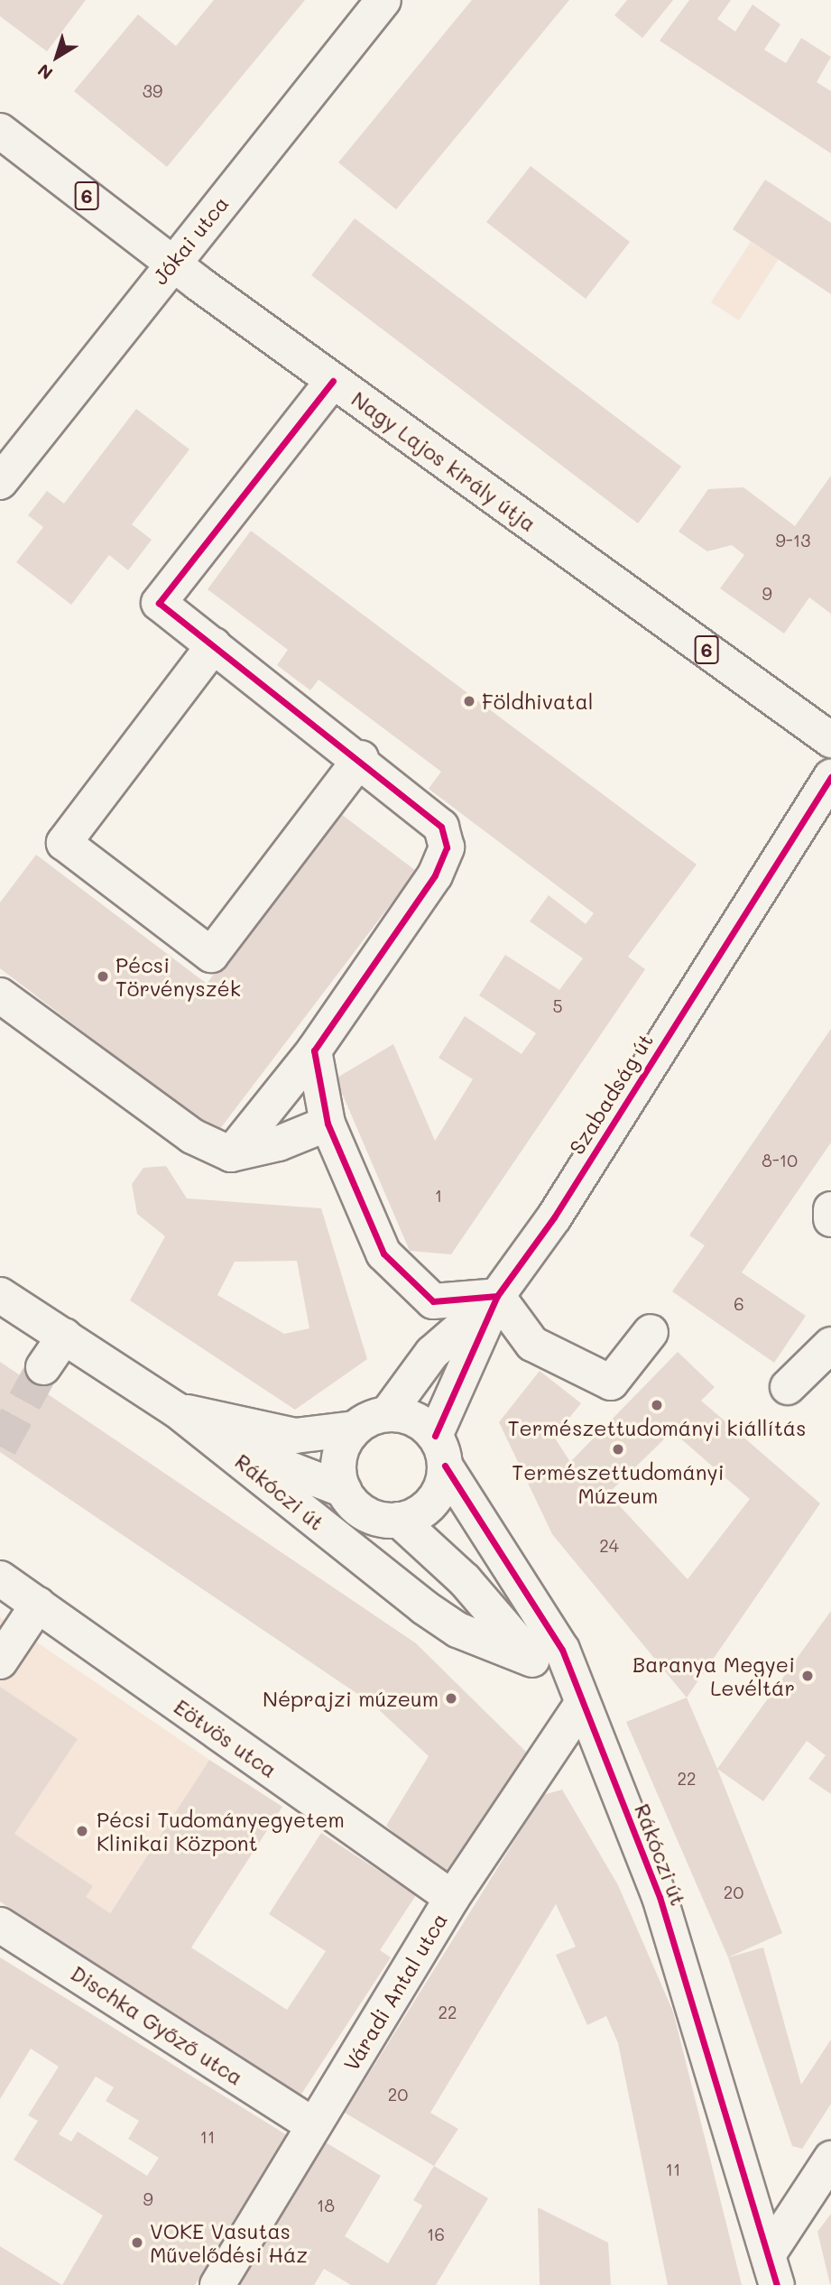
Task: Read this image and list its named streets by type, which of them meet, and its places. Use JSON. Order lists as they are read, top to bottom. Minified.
{"streets":{"street":["6","Jókai utca","Nagy Lajos király útja","Szabadság út","Rákóczi út","Eötvös utca","Váradi Antal utca","Dischka Győző utca"]},"crossings":[["Jókai utca","Nagy Lajos király útja"],["Szabadság út","Rákóczi út"],["Rákóczi út","Váradi Antal utca"],["Eötvös utca","Váradi Antal utca"],["Váradi Antal utca","Dischka Győző utca"]],"places":["Földhivatal","Pécsi Törvényszék","Természettudományi kiállítás","Természettudományi Múzeum","Baranya Megyei Levéltár","Néprajzi múzeum","Pécsi Tudományegyetem Klinikai Központ","VOKE Vasutas Művelődési Ház"],"house_numbers":["39","9-13","9","5","8-10","1","6","24","22","20","22","20","11","11","9","18","16"],"north":"bottom left"}
